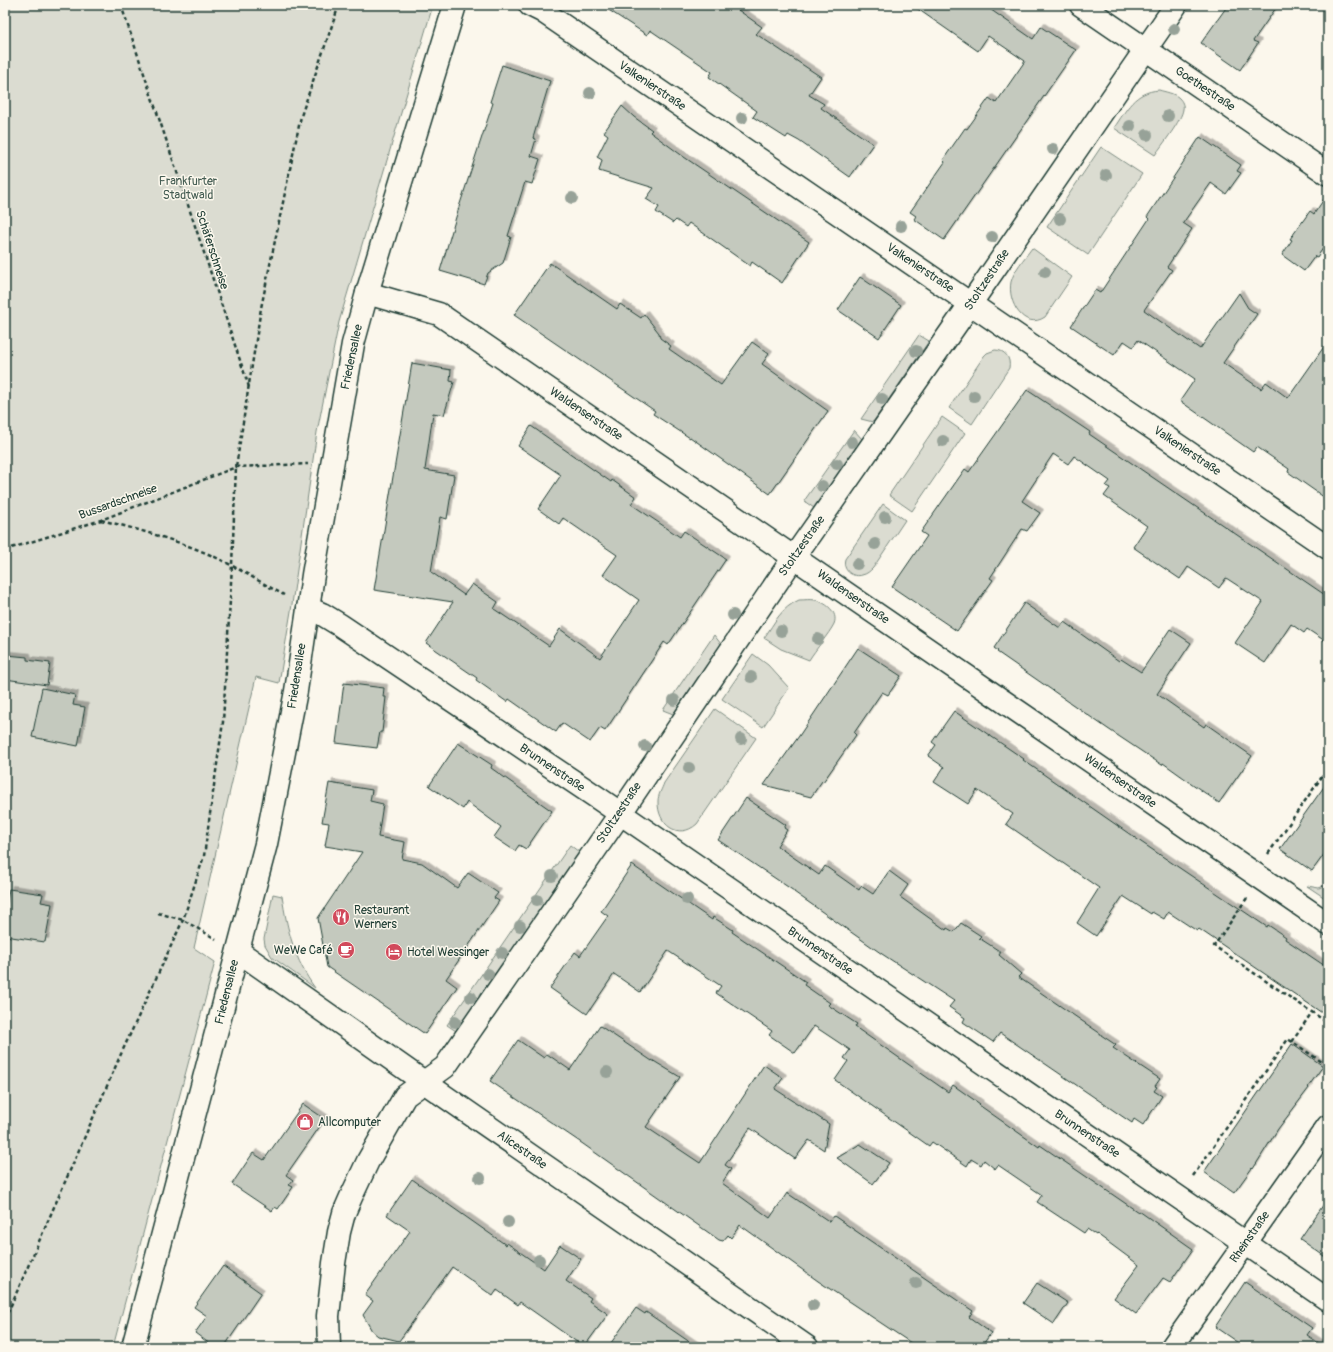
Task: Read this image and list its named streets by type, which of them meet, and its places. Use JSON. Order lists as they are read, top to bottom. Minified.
{"streets":{"street":["Valkenierstraße","Goethestraße","Stoltzestraße","Friedensallee","Waldenserstraße","Brunnenstraße","Alicestraße","Rheinstraße"],"path":["Schäferschneise","Bussardschneise"]},"crossings":[["Valkenierstraße","Stoltzestraße"],["Goethestraße","Stoltzestraße"],["Stoltzestraße","Waldenserstraße"],["Stoltzestraße","Brunnenstraße"],["Stoltzestraße","Alicestraße"],["Friedensallee","Waldenserstraße"],["Friedensallee","Brunnenstraße"],["Friedensallee","Alicestraße"],["Brunnenstraße","Rheinstraße"]],"parks":["Frankfurter Stadtwald"],"places":{"restaurant":["Restaurant Werners"],"cafe":["WeWe Café"],"hotel":["Hotel Wessinger"],"shop":["Allcomputer"]}}
